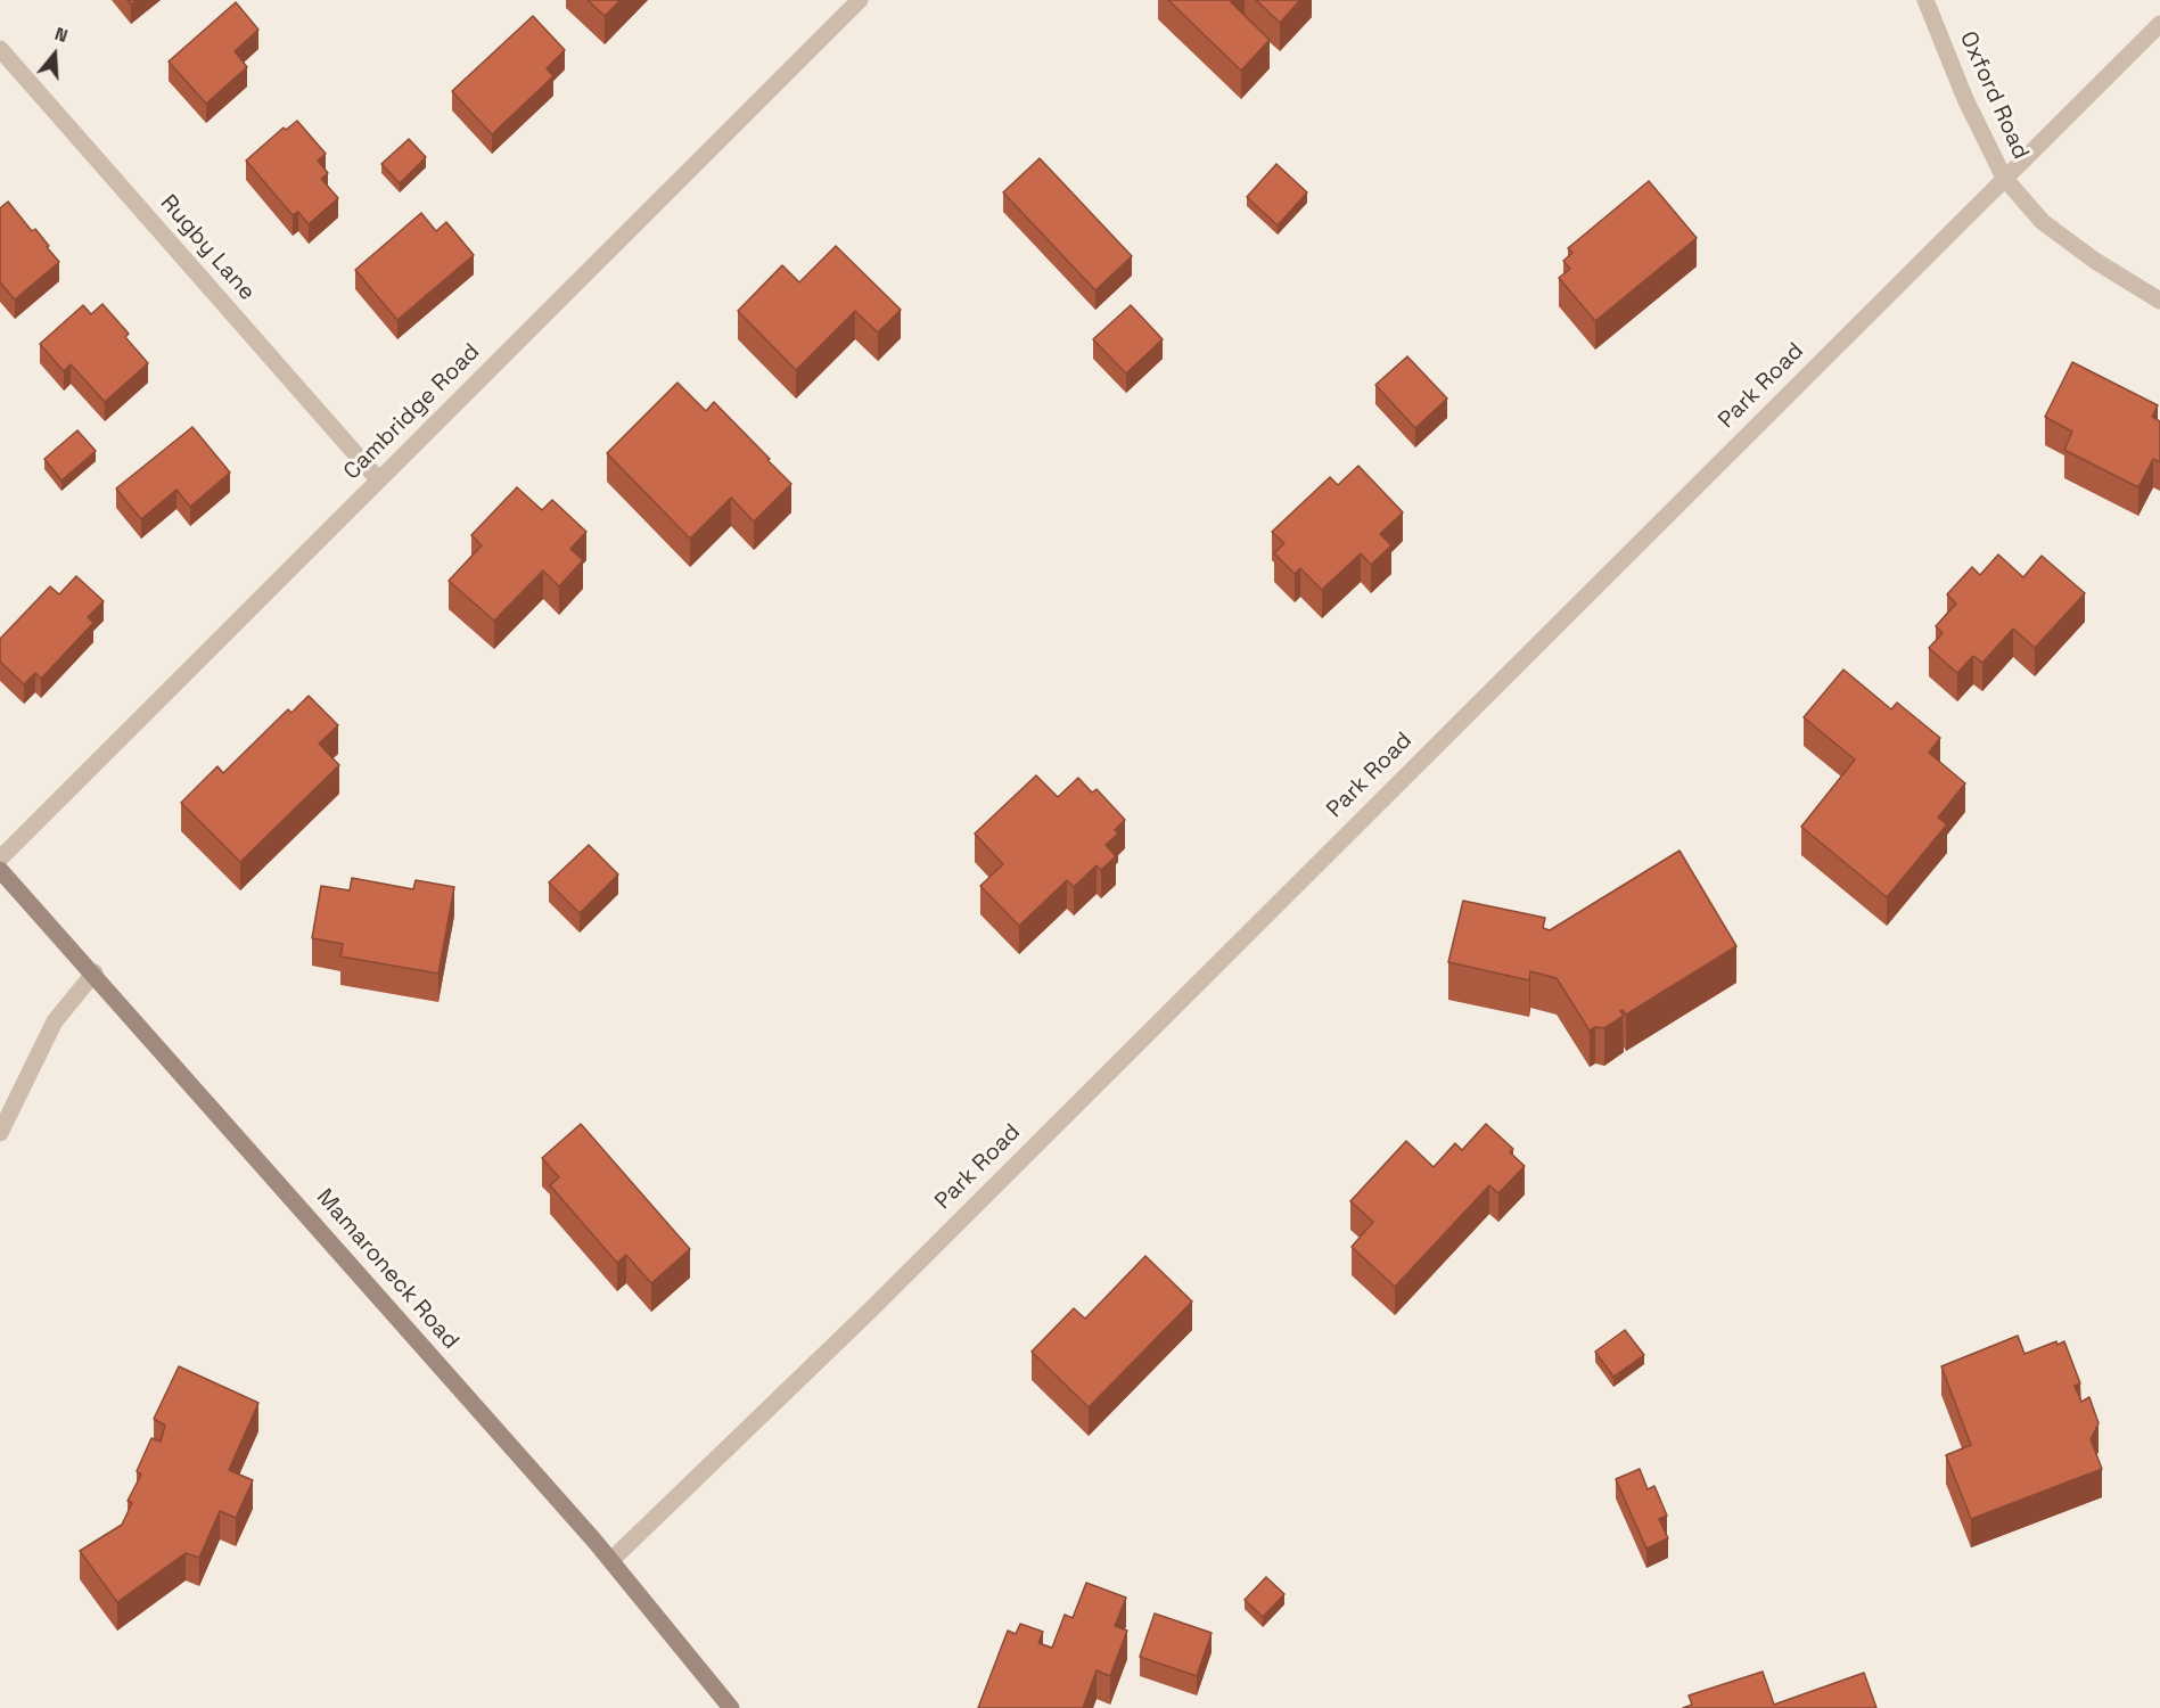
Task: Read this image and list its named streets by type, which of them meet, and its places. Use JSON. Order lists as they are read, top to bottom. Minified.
{"streets":{"street":["Oxford Road","Rugby Lane","Park Road","Cambridge Road","Mamaroneck Road"]},"crossings":[["Oxford Road","Park Road"],["Rugby Lane","Cambridge Road"],["Park Road","Mamaroneck Road"]],"north":"top"}
